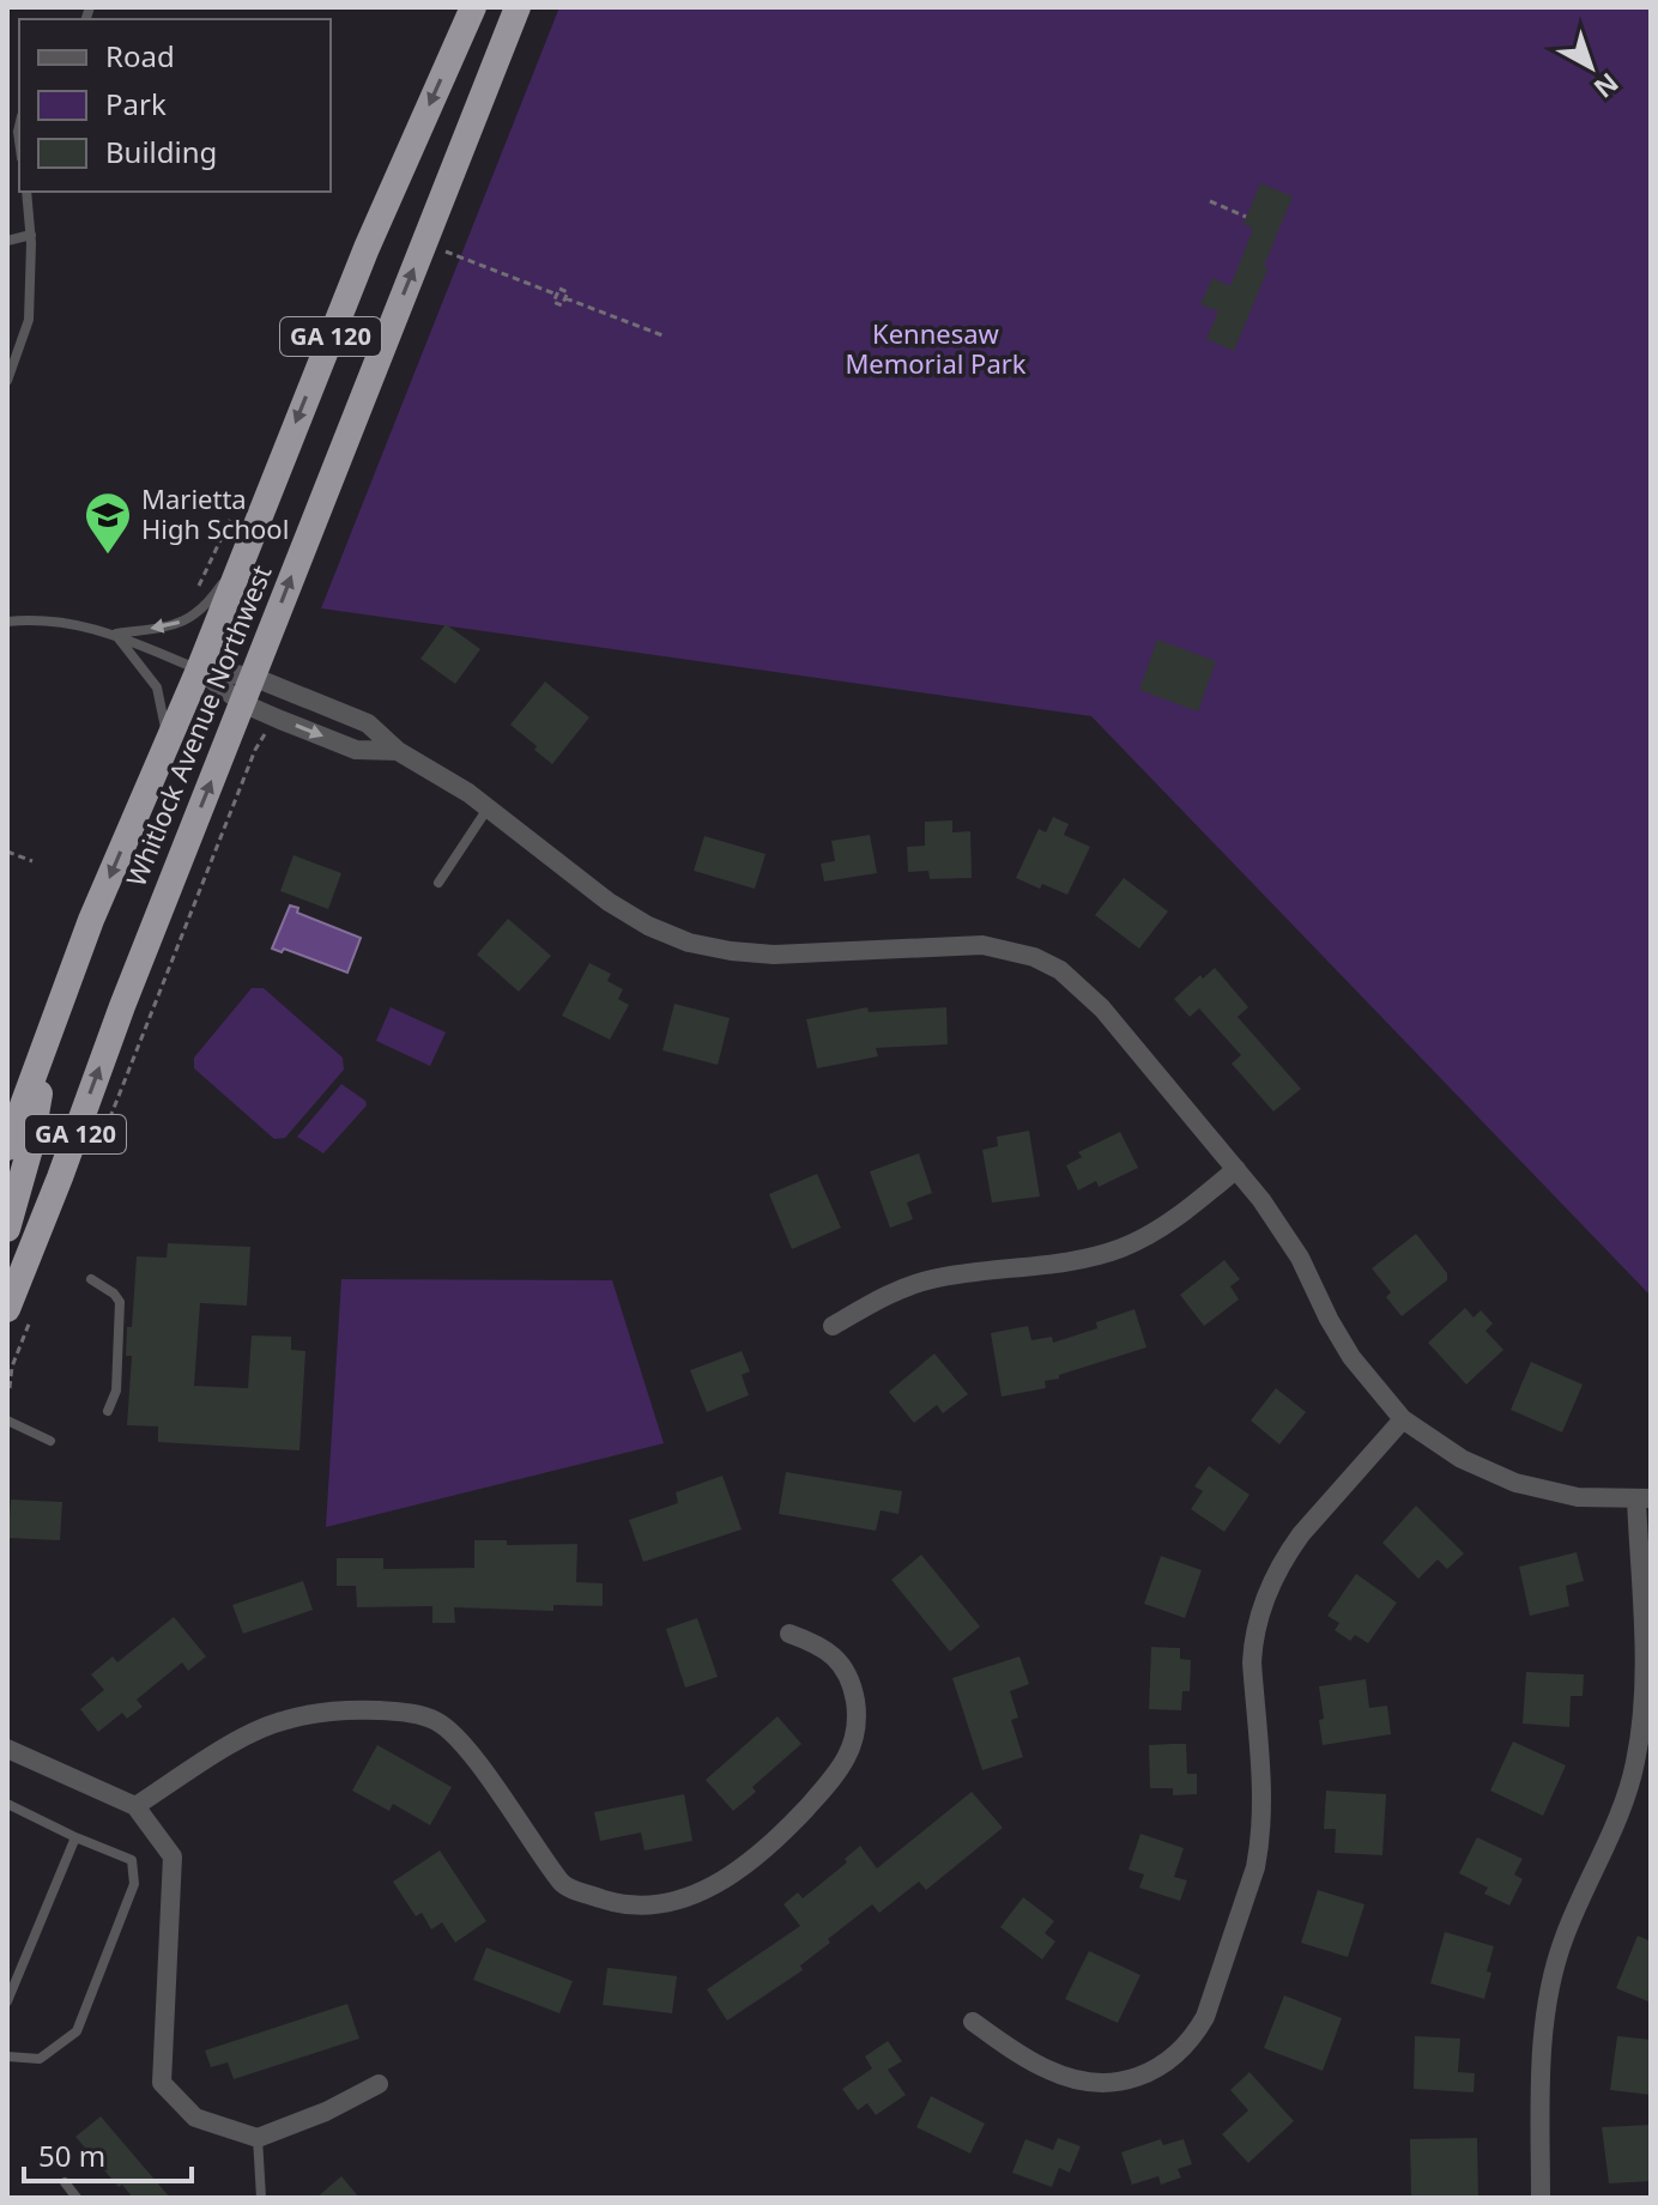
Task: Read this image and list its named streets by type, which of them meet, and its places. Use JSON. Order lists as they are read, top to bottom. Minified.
{"streets":{"highway":["GA 120","Whitlock Avenue Northwest"]},"parks":["Kennesaw Memorial Park"],"places":{"school or university":["Marietta High School"]},"legend":["Road","Park","Building"],"scale_bar":"50 m","north":"bottom right"}
